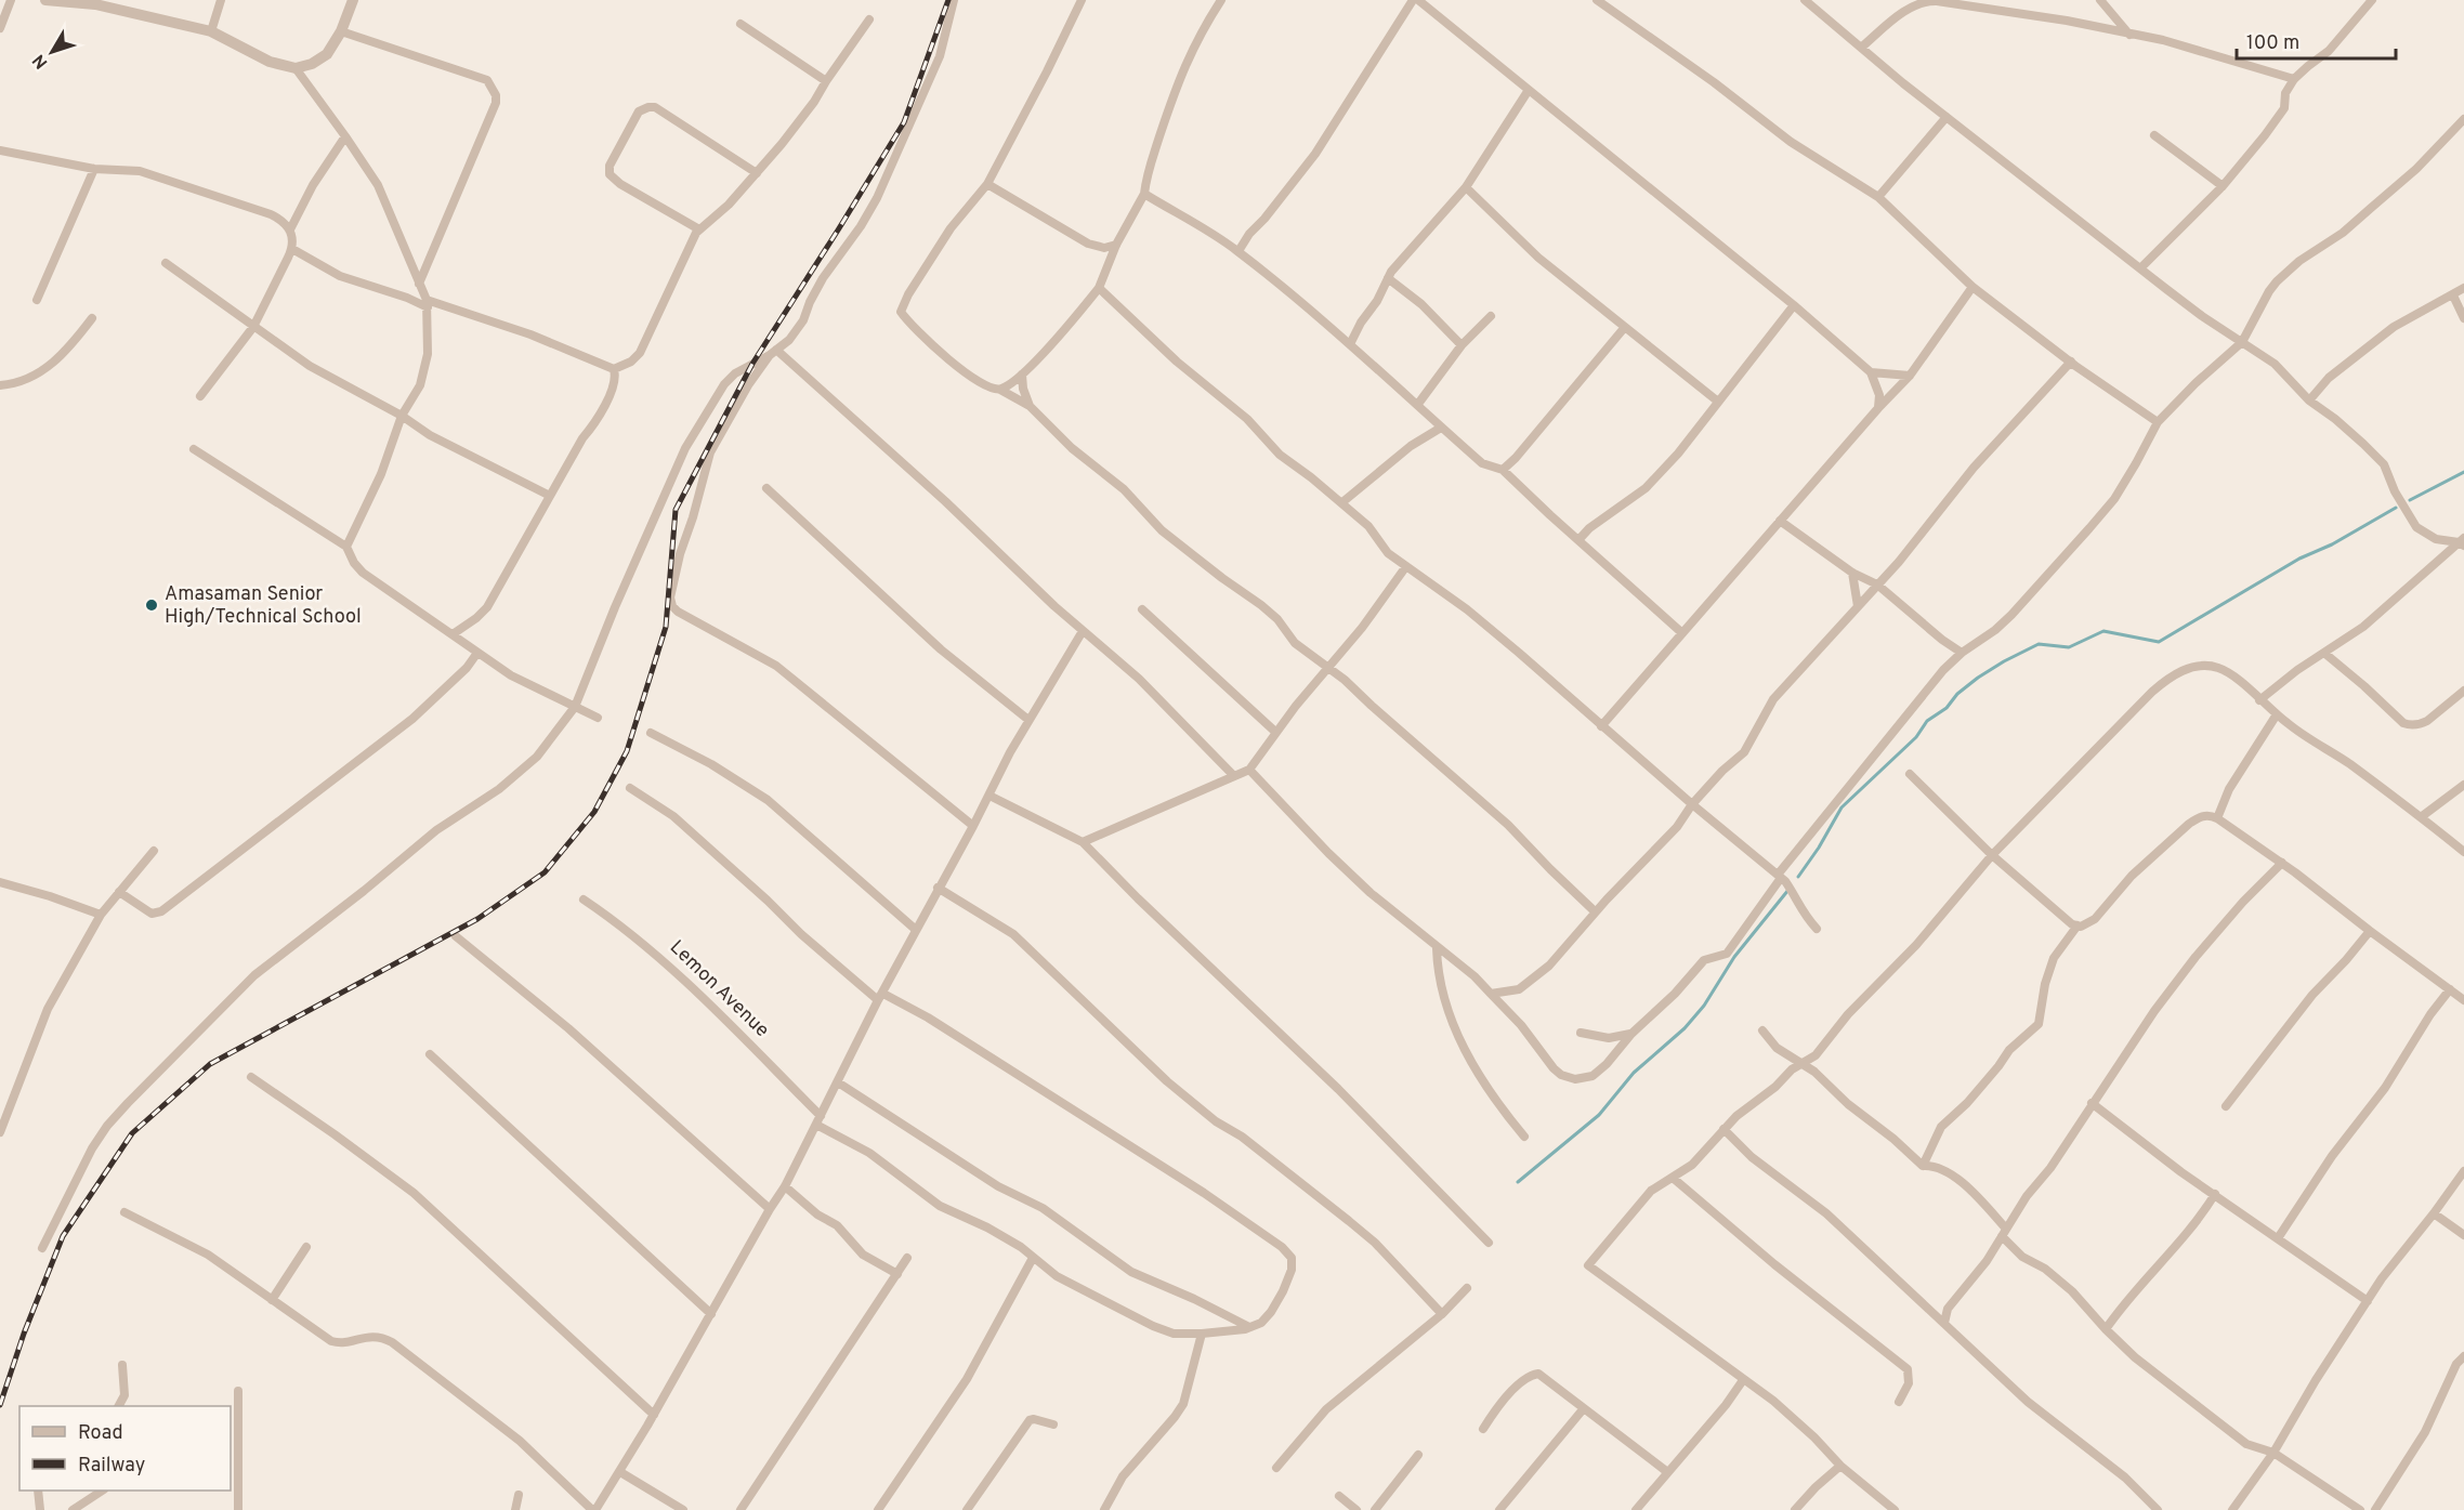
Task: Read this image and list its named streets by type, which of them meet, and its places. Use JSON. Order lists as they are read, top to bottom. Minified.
{"streets":{"street":["Lemon Avenue"]},"places":["Amasaman Senior High/Technical School"],"legend":["Road","Railway"],"scale_bar":"100 m","north":"bottom left"}
